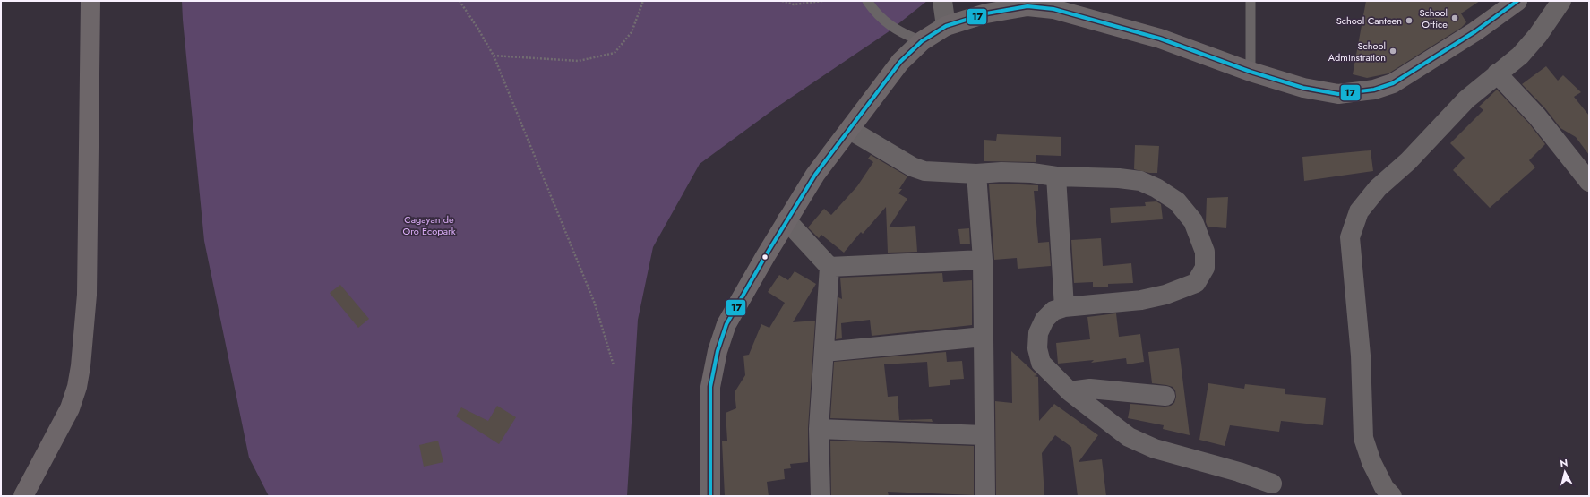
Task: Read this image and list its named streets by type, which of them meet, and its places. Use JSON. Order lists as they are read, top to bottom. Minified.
{"parks":["Cagayan de Oro Ecopark"],"places":["School Office","School Canteen","School Adminstration"],"lines":["transit line 17"],"north":"top"}
